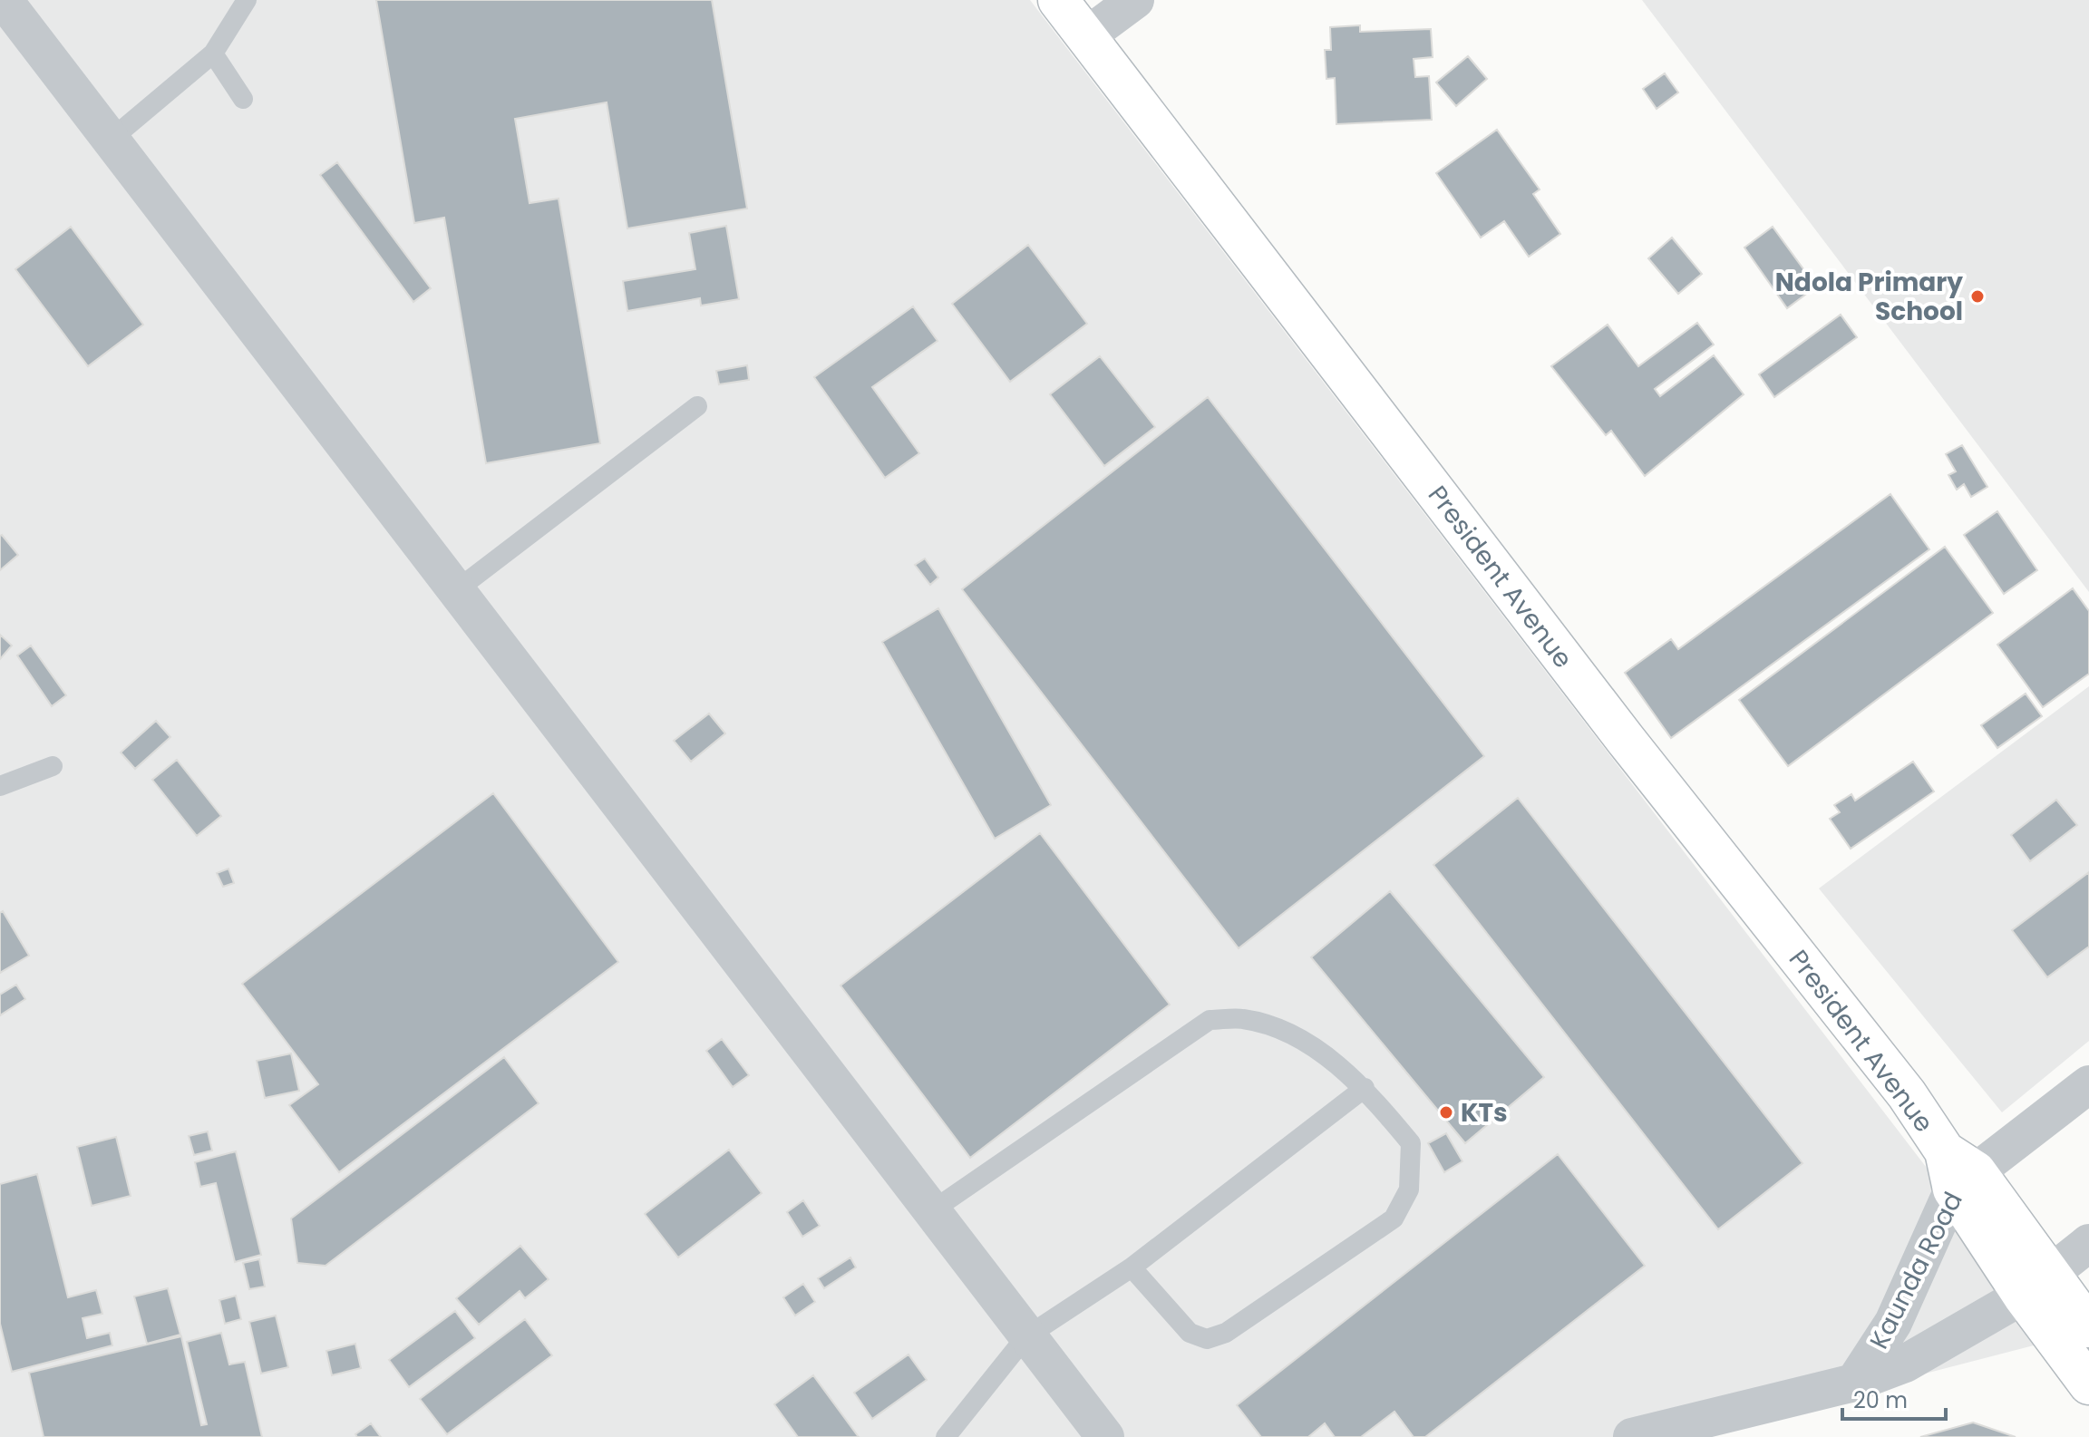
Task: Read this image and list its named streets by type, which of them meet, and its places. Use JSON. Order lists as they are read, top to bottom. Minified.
{"streets":{"main road":["President Avenue"],"street":["Kaunda Road"]},"crossings":[["President Avenue","Kaunda Road"]],"places":["Ndola Primary School","KTs"],"scale_bar":"20 m"}
